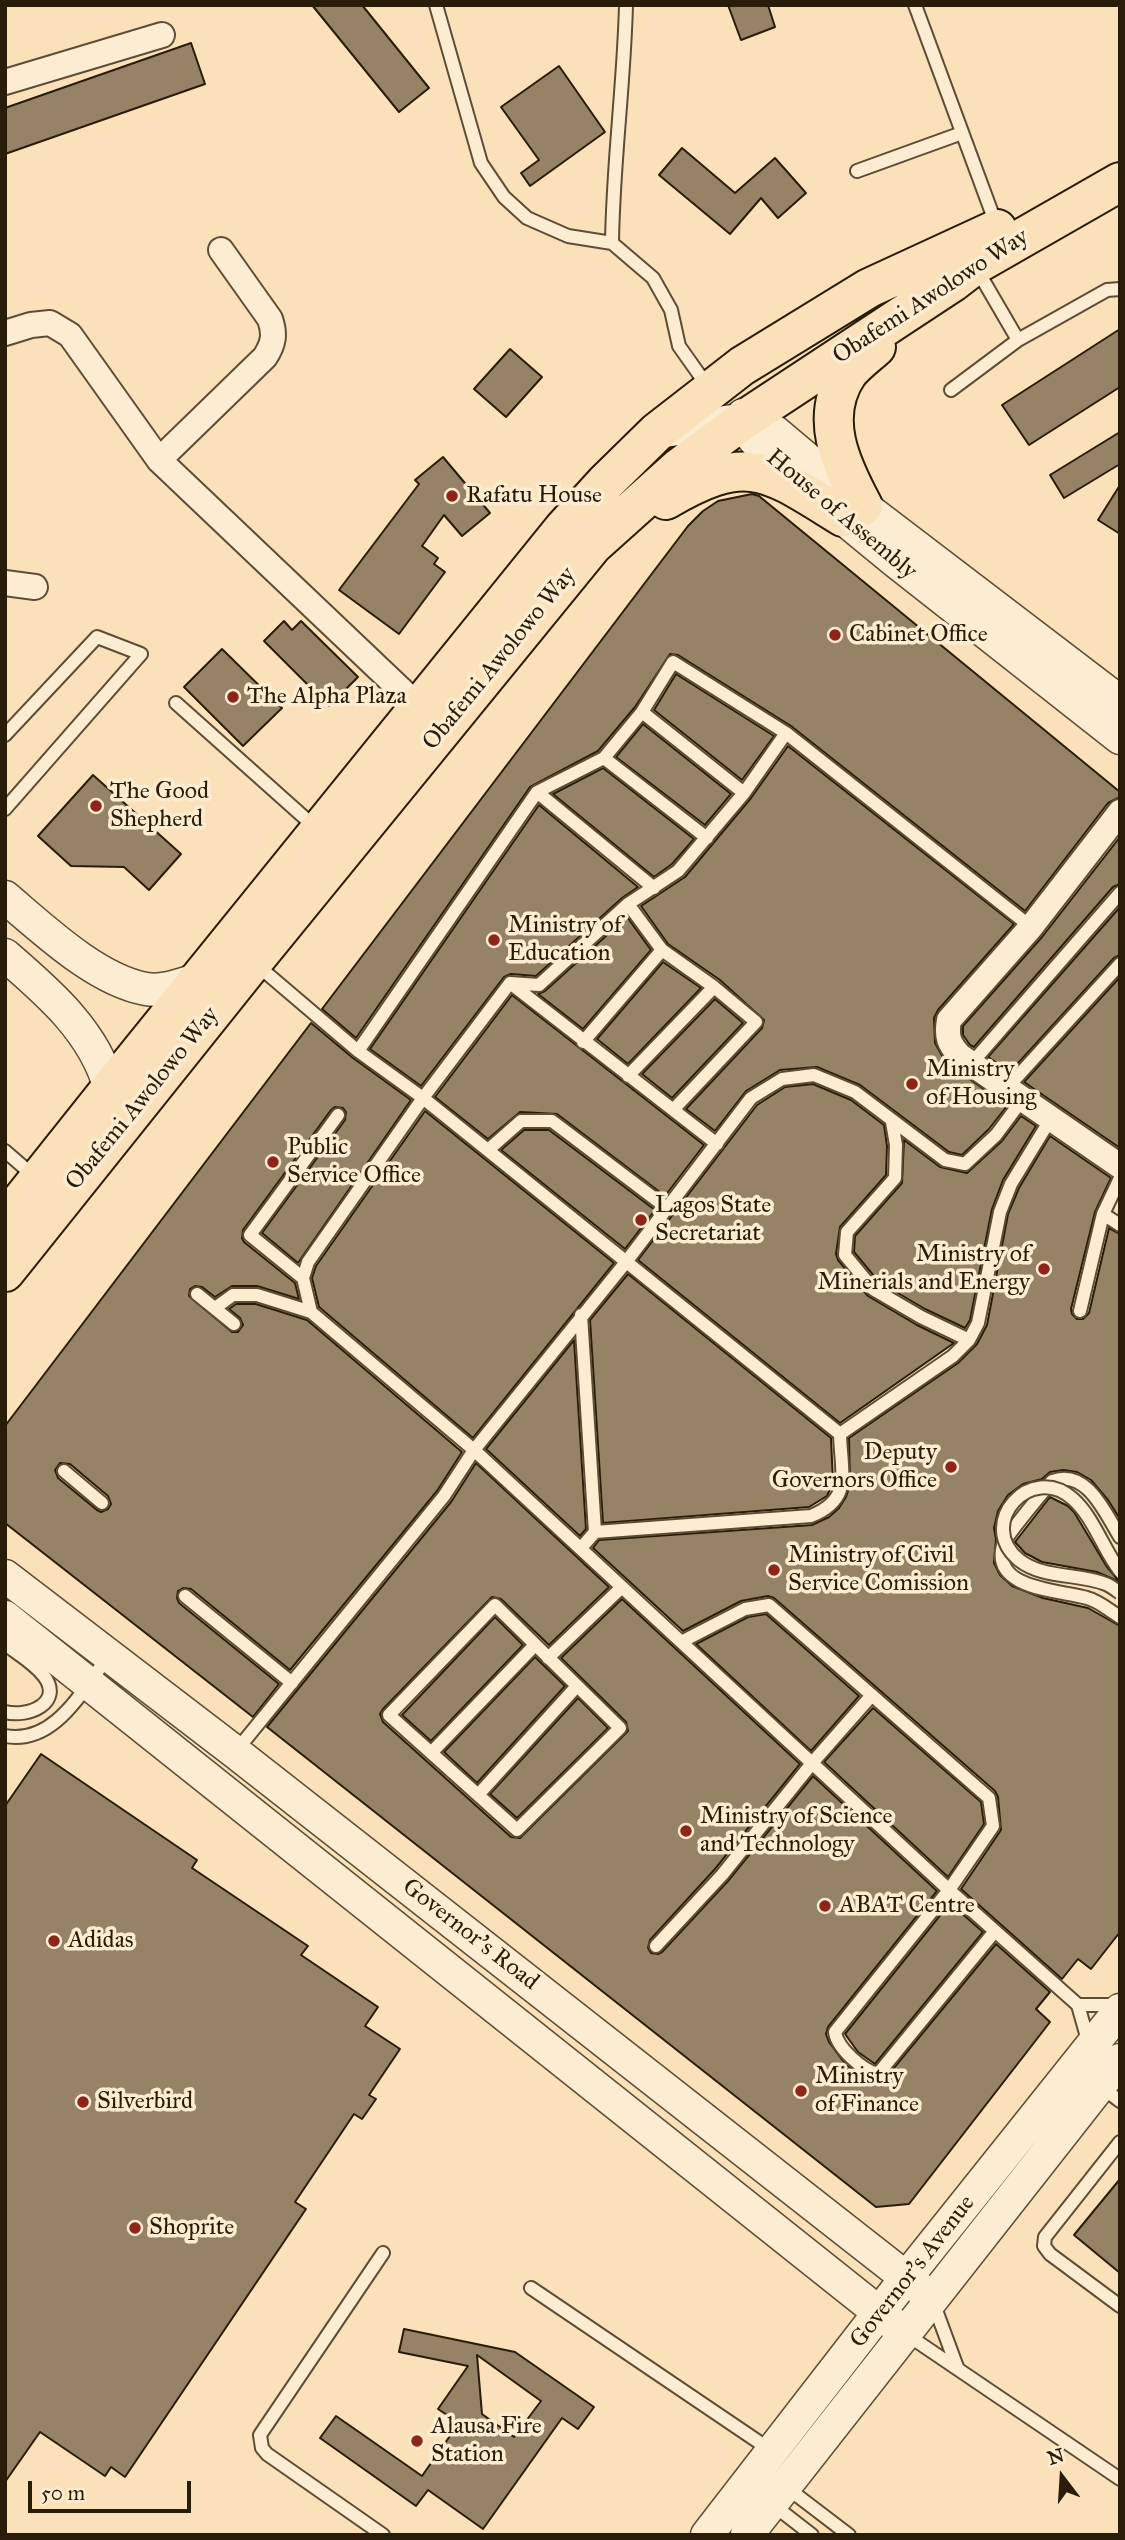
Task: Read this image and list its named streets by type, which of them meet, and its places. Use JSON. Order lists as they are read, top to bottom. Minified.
{"streets":{"main road":["Obafemi Awolowo Way"],"street":["House of Assembly","Governor's Road","Governor's Avenue"]},"crossings":[["Obafemi Awolowo Way","House of Assembly"],["Governor's Road","Governor's Avenue"]],"places":["Rafatu House","Cabinet Office","The Alpha Plaza","The Good Shepherd","Ministry of Education","Ministry of Housing","Public Service Office","Lagos State Secretariat","Ministry of Minerials and Energy","Deputy Governors Office","Ministry of Civil Service Comission","Ministry of Science and Technology","ABAT Centre","Adidas","Ministry of Finance","Silverbird","Shoprite","Alausa Fire Station"],"scale_bar":"50 m","north":"top"}
